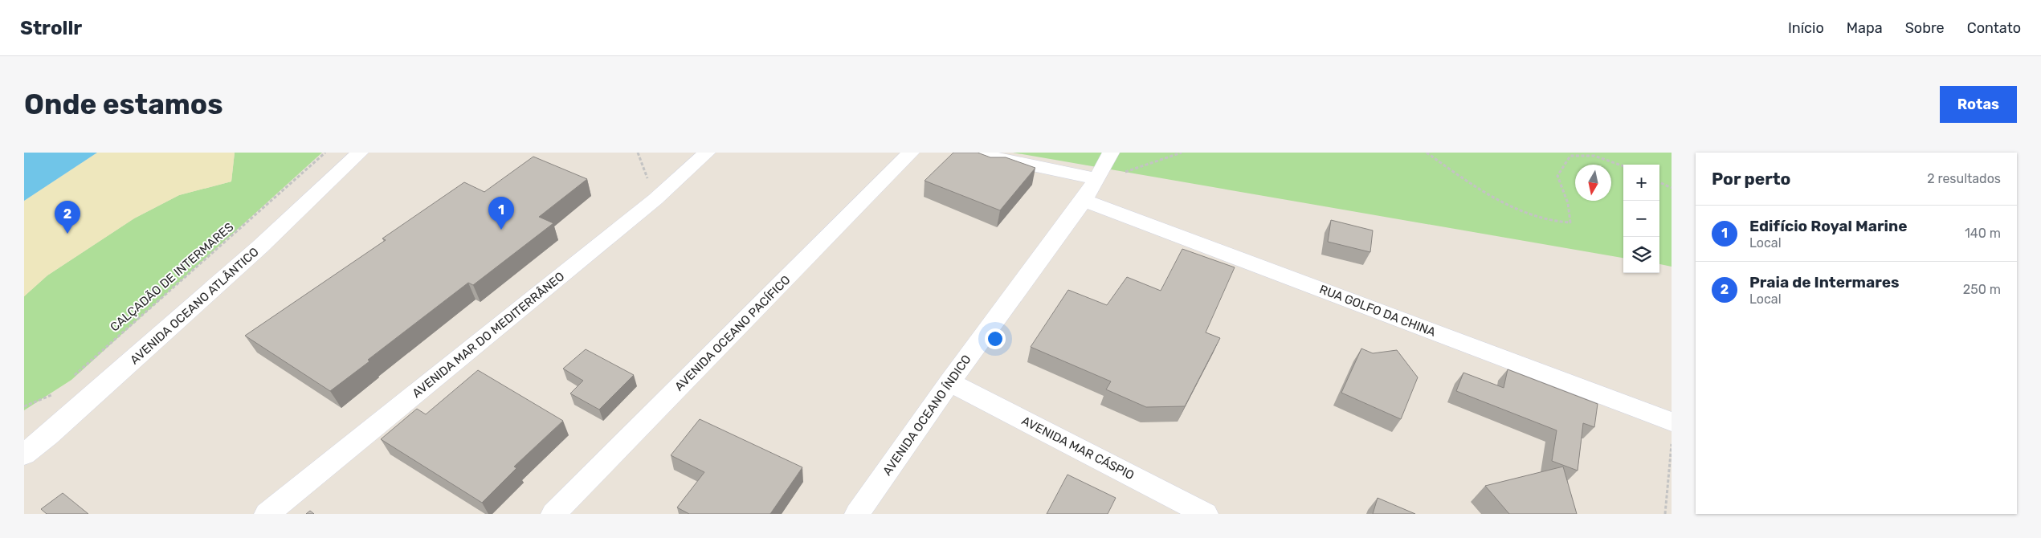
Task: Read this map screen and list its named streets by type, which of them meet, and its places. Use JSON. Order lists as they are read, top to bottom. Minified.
{"streets":{"street":["AVENIDA OCEANO ATLÂNTICO","RUA GOLFO DA CHINA","AVENIDA OCEANO PACÍFICO","AVENIDA MAR DO MEDITERRÂNEO","AVENIDA OCEANO ÍNDICO","AVENIDA MAR CÁSPIO"],"path":["CALÇADÃO DE INTERMARES"]},"crossings":[["RUA GOLFO DA CHINA","AVENIDA OCEANO ÍNDICO"],["AVENIDA OCEANO ÍNDICO","AVENIDA MAR CÁSPIO"]],"north":"bottom","page":{"header":"Strollr","nav":["Início","Mapa","Sobre","Contato"],"buttons":"Rotas","title":"Onde estamos","heading":["Por perto","2 resultados"],"map_buttons":["+","−"],"pins":["1","2"],"list":[{"mark":"1","name":"Edifício Royal Marine","note":"Local","value":"140 m"},{"mark":"2","name":"Praia de Intermares","note":"Local","value":"250 m"}]}}
